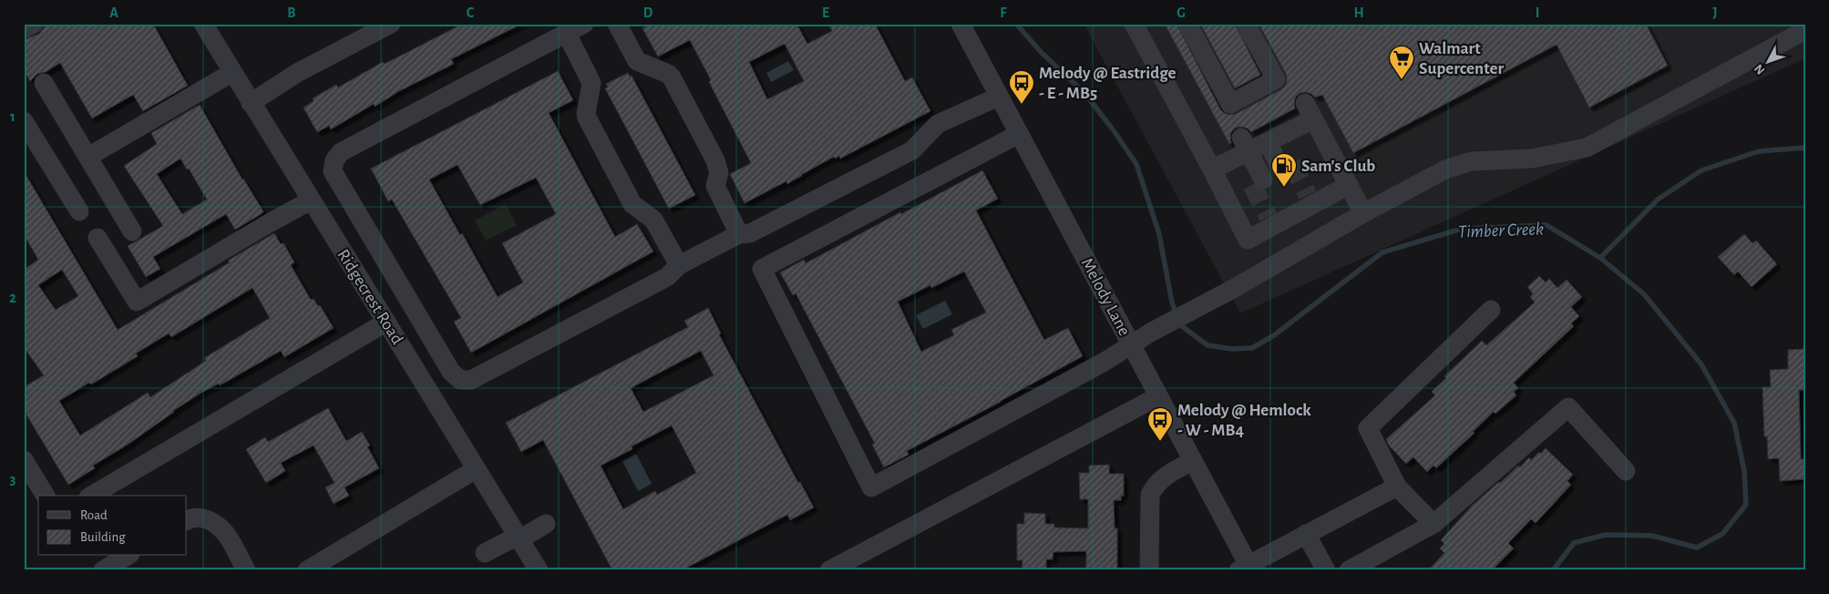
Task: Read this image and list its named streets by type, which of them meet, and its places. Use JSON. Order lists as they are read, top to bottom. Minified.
{"streets":{"street":["Ridgecrest Road","Melody Lane"]},"water":["Timber Creek"],"places":{"supermarket":["Walmart Supercenter"],"bus stop":["Melody @ Eastridge - E - MB5","Melody @ Hemlock - W - MB4"],"fuel station":["Sam's Club"]},"legend":["Road","Building"],"north":"bottom left","grid":{"columns":["A","B","C","D","E","F","G","H","I","J"],"rows":["1","2","3"]}}
